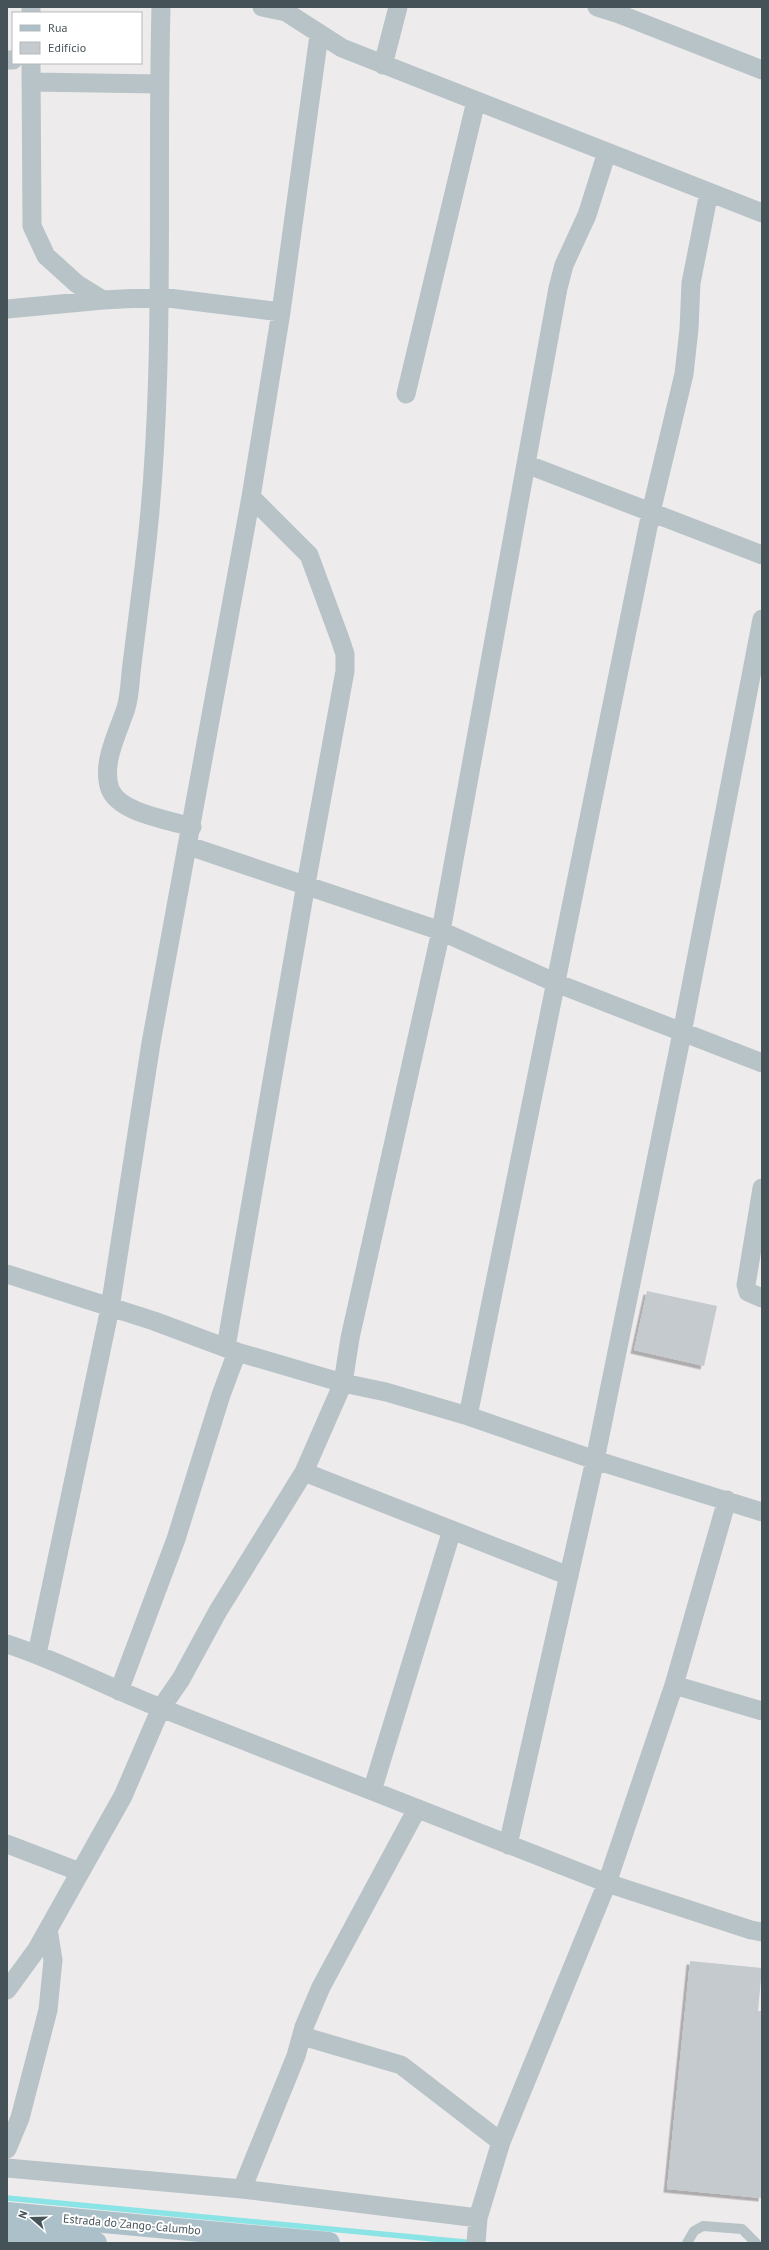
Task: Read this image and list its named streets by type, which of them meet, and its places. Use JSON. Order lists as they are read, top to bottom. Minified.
{"streets":{"main road":["Estrada do Zango-Calumbo"]},"legend":["Rua","Edifício"],"north":"left"}
